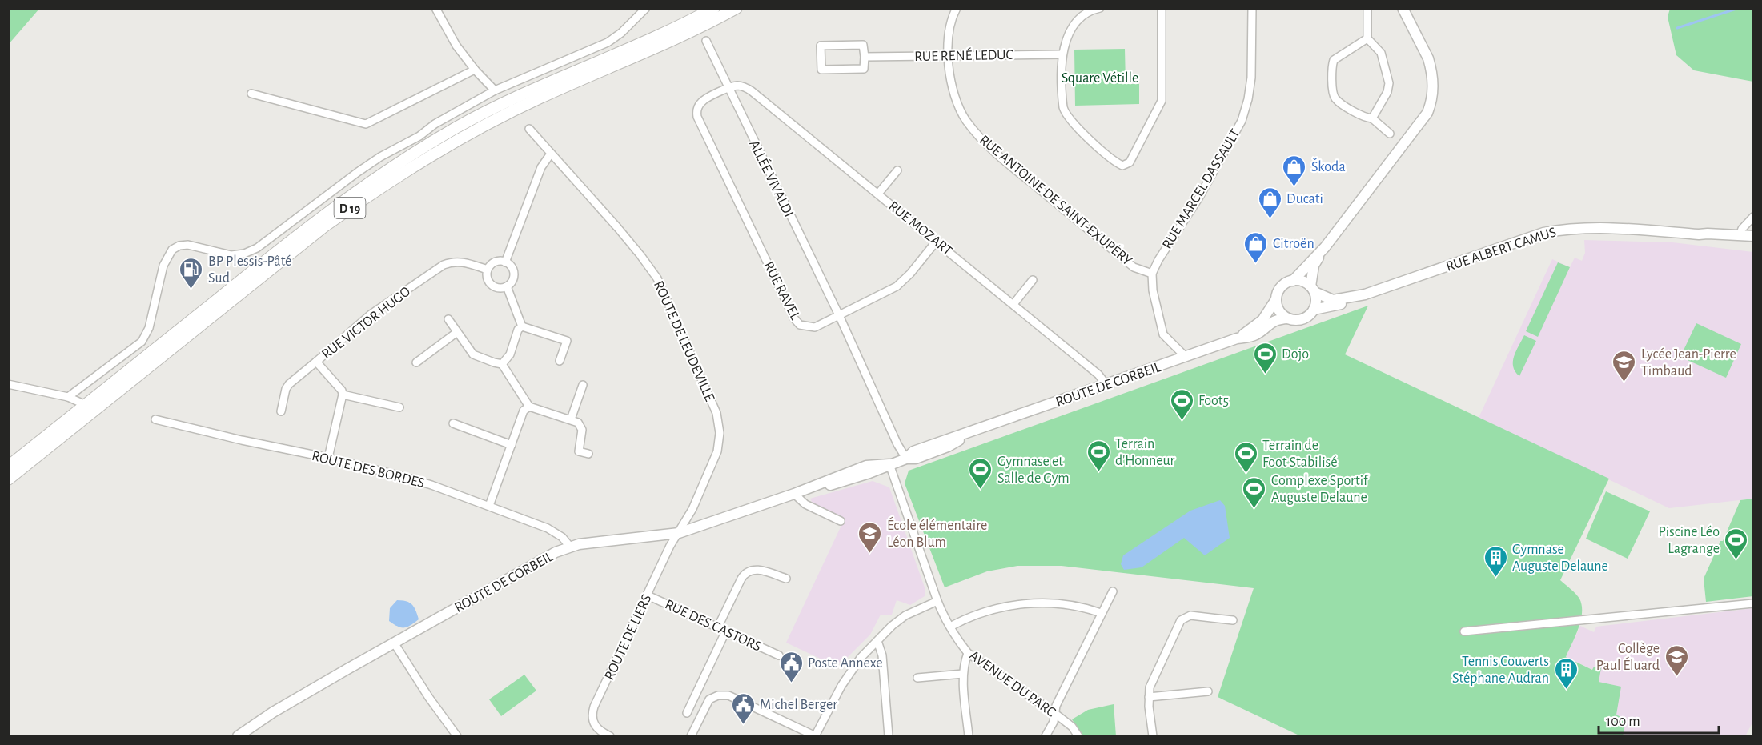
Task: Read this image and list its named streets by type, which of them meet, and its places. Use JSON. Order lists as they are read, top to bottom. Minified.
{"streets":{"main road":["D 19"],"street":["RUE RENÉ LEDUC","ALLÉE VIVALDI","RUE MARCEL DASSAULT","RUE ANTOINE DE SAINT-EXUPÉRY","RUE MOZART","RUE ALBERT CAMUS","RUE RAVEL","RUE VICTOR HUGO","ROUTE DE LEUDEVILLE","ROUTE DE CORBEIL","ROUTE DES BORDES","RUE DES CASTORS","ROUTE DE LIERS","AVENUE DU PARC"]},"crossings":[["RUE RENÉ LEDUC","RUE ANTOINE DE SAINT-EXUPÉRY"],["ALLÉE VIVALDI","RUE MOZART"],["ALLÉE VIVALDI","RUE RAVEL"],["RUE MARCEL DASSAULT","RUE ANTOINE DE SAINT-EXUPÉRY"],["RUE MOZART","RUE RAVEL"],["RUE MOZART","ROUTE DE CORBEIL"],["RUE ALBERT CAMUS","ROUTE DE CORBEIL"],["ROUTE DE LEUDEVILLE","ROUTE DE CORBEIL"],["ROUTE DE LEUDEVILLE","ROUTE DE LIERS"],["ROUTE DE CORBEIL","ROUTE DES BORDES"],["ROUTE DE CORBEIL","ROUTE DE LIERS"],["ROUTE DE CORBEIL","AVENUE DU PARC"],["RUE DES CASTORS","ROUTE DE LIERS"]],"parks":["Square Vétille"],"places":{"shop":["Škoda","Ducati","Citroën"],"fuel station":["BP Plessis-Pâté Sud"],"sports":["Dojo","Foot5","Terrain d'Honneur","Terrain de Foot Stabilisé","Gymnase et Salle de Gym","Complexe Sportif Auguste Delaune","Piscine Léo Lagrange"],"school or university":["Lycée Jean-Pierre Timbaud","École élémentaire Léon Blum","Collège Paul Éluard"],"building":["Gymnase Auguste Delaune","Tennis Couverts Stéphane Audran"],"public building":["Poste Annexe","Michel Berger"]},"scale_bar":"100 m"}
